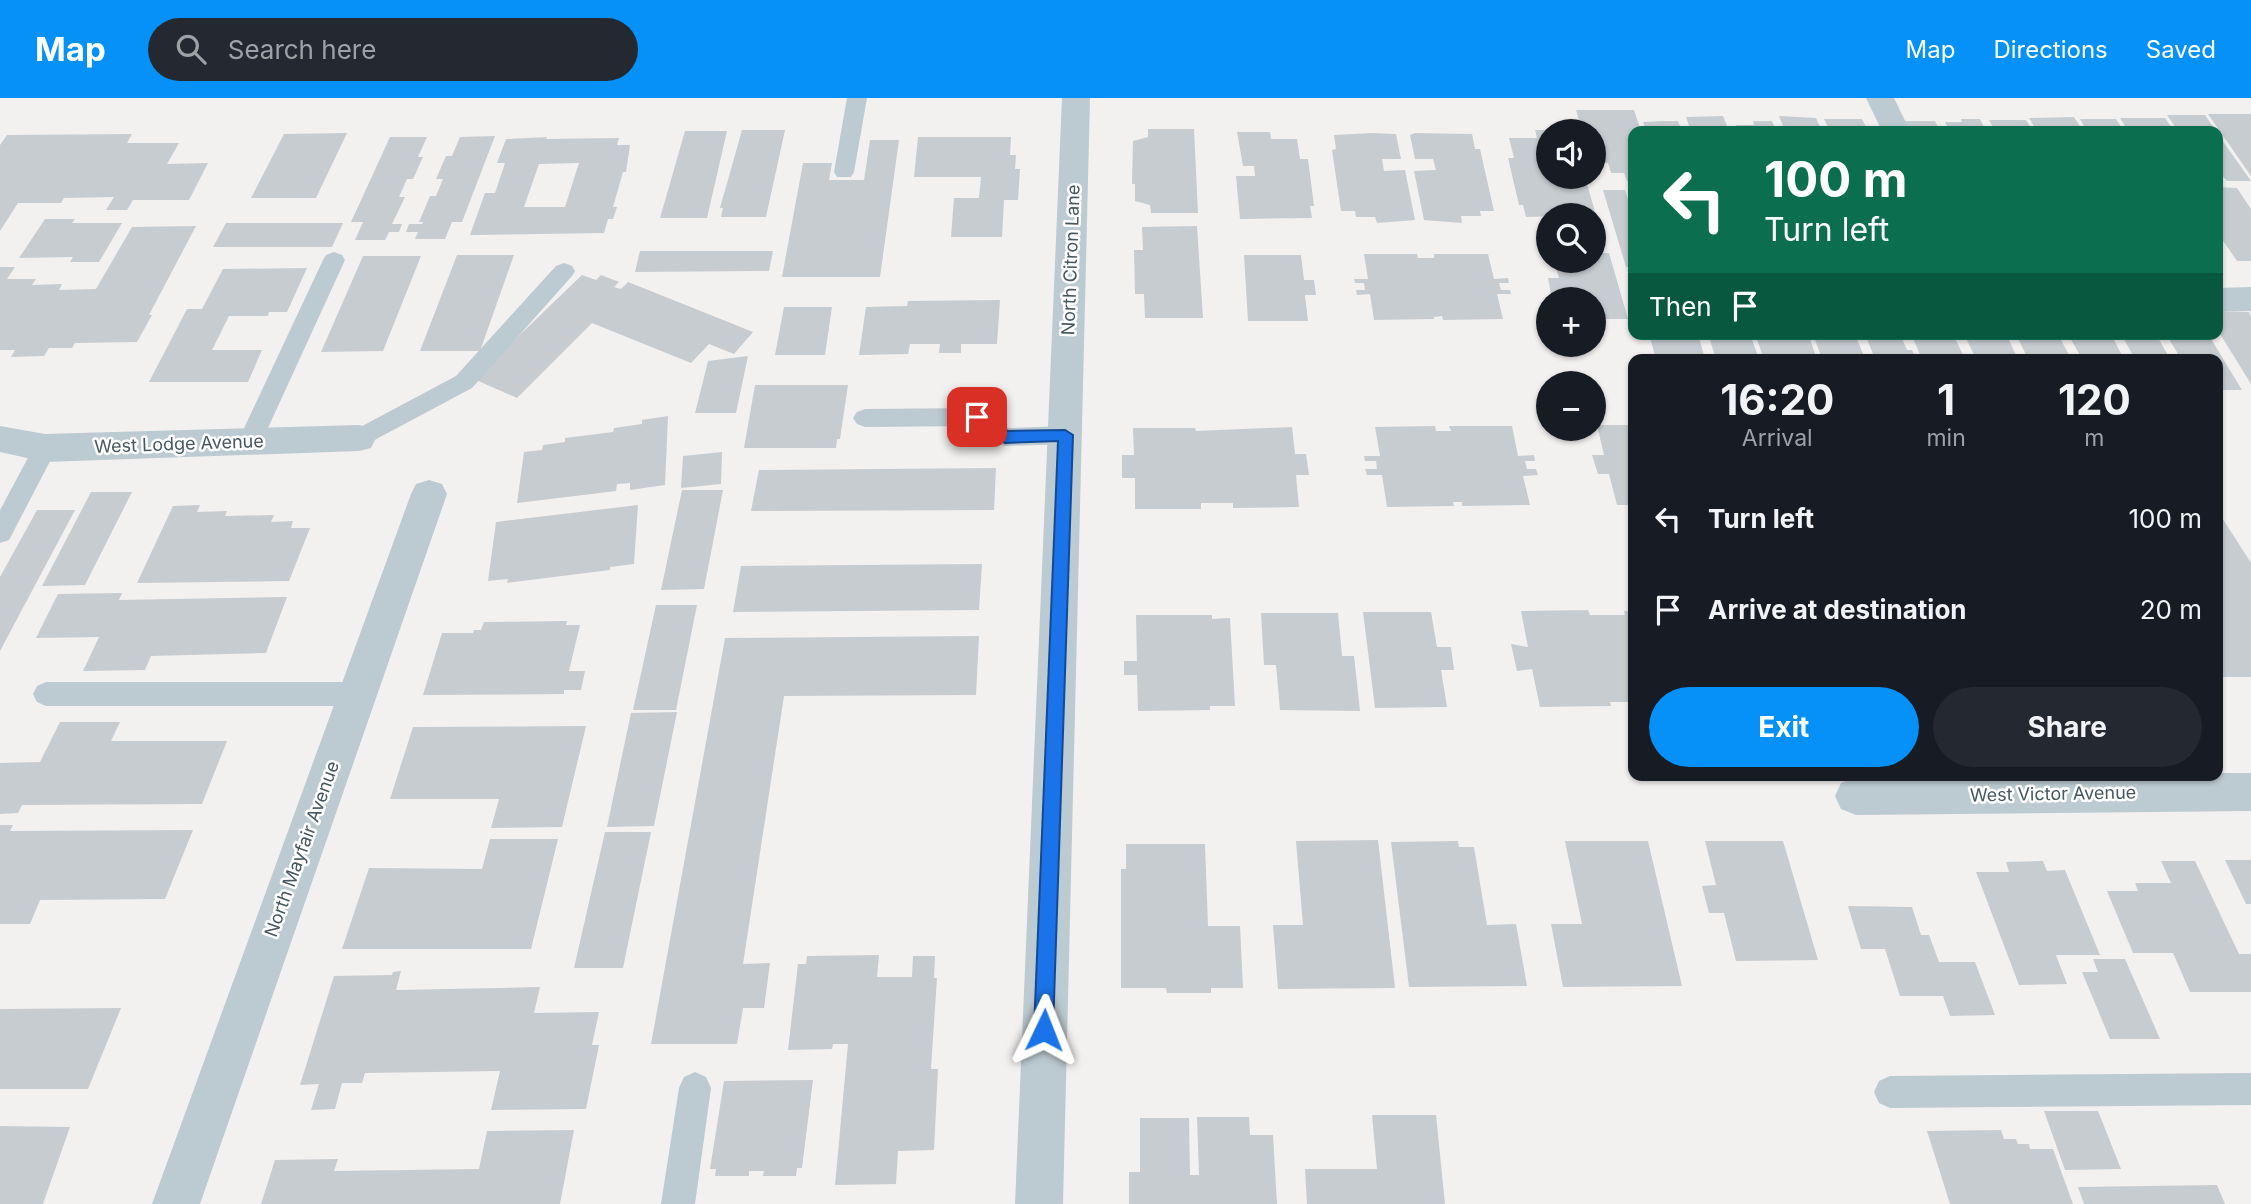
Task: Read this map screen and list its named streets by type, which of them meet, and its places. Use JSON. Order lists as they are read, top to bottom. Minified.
{"streets":{"street":["North Citron Lane","West Lodge Avenue","West Victor Avenue","North Mayfair Avenue"]},"page":{"header":"Map","search":"Search here","nav":["Map","Directions","Saved"],"map_buttons":["+","−"],"turn":["100 m","Turn left"],"then":"Then","eta":["16:20","Arrival","1","min","120","m"],"list":[{"name":"Turn left","value":"100 m"},{"name":"Arrive at destination","value":"20 m"}],"buttons":["Exit","Share"]}}
